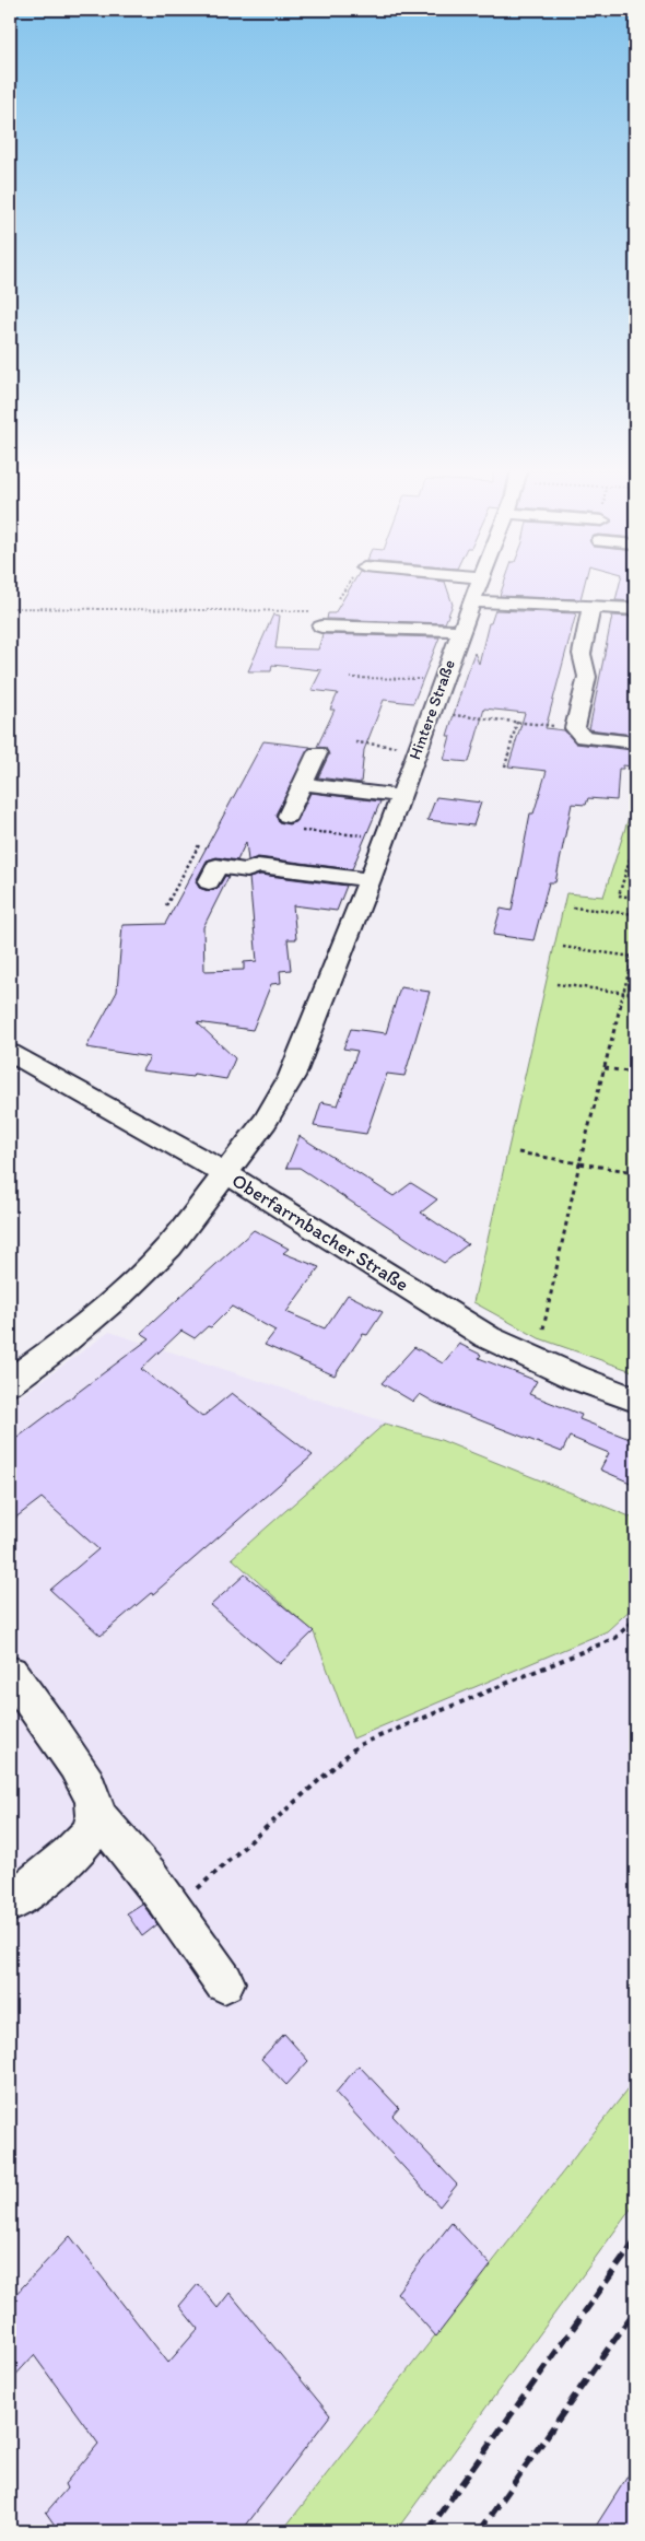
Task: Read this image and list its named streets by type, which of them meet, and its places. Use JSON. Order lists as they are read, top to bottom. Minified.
{"streets":{"street":["Hintere Straße","Oberfarrnbacher Straße"]},"crossings":[["Hintere Straße","Oberfarrnbacher Straße"]]}
